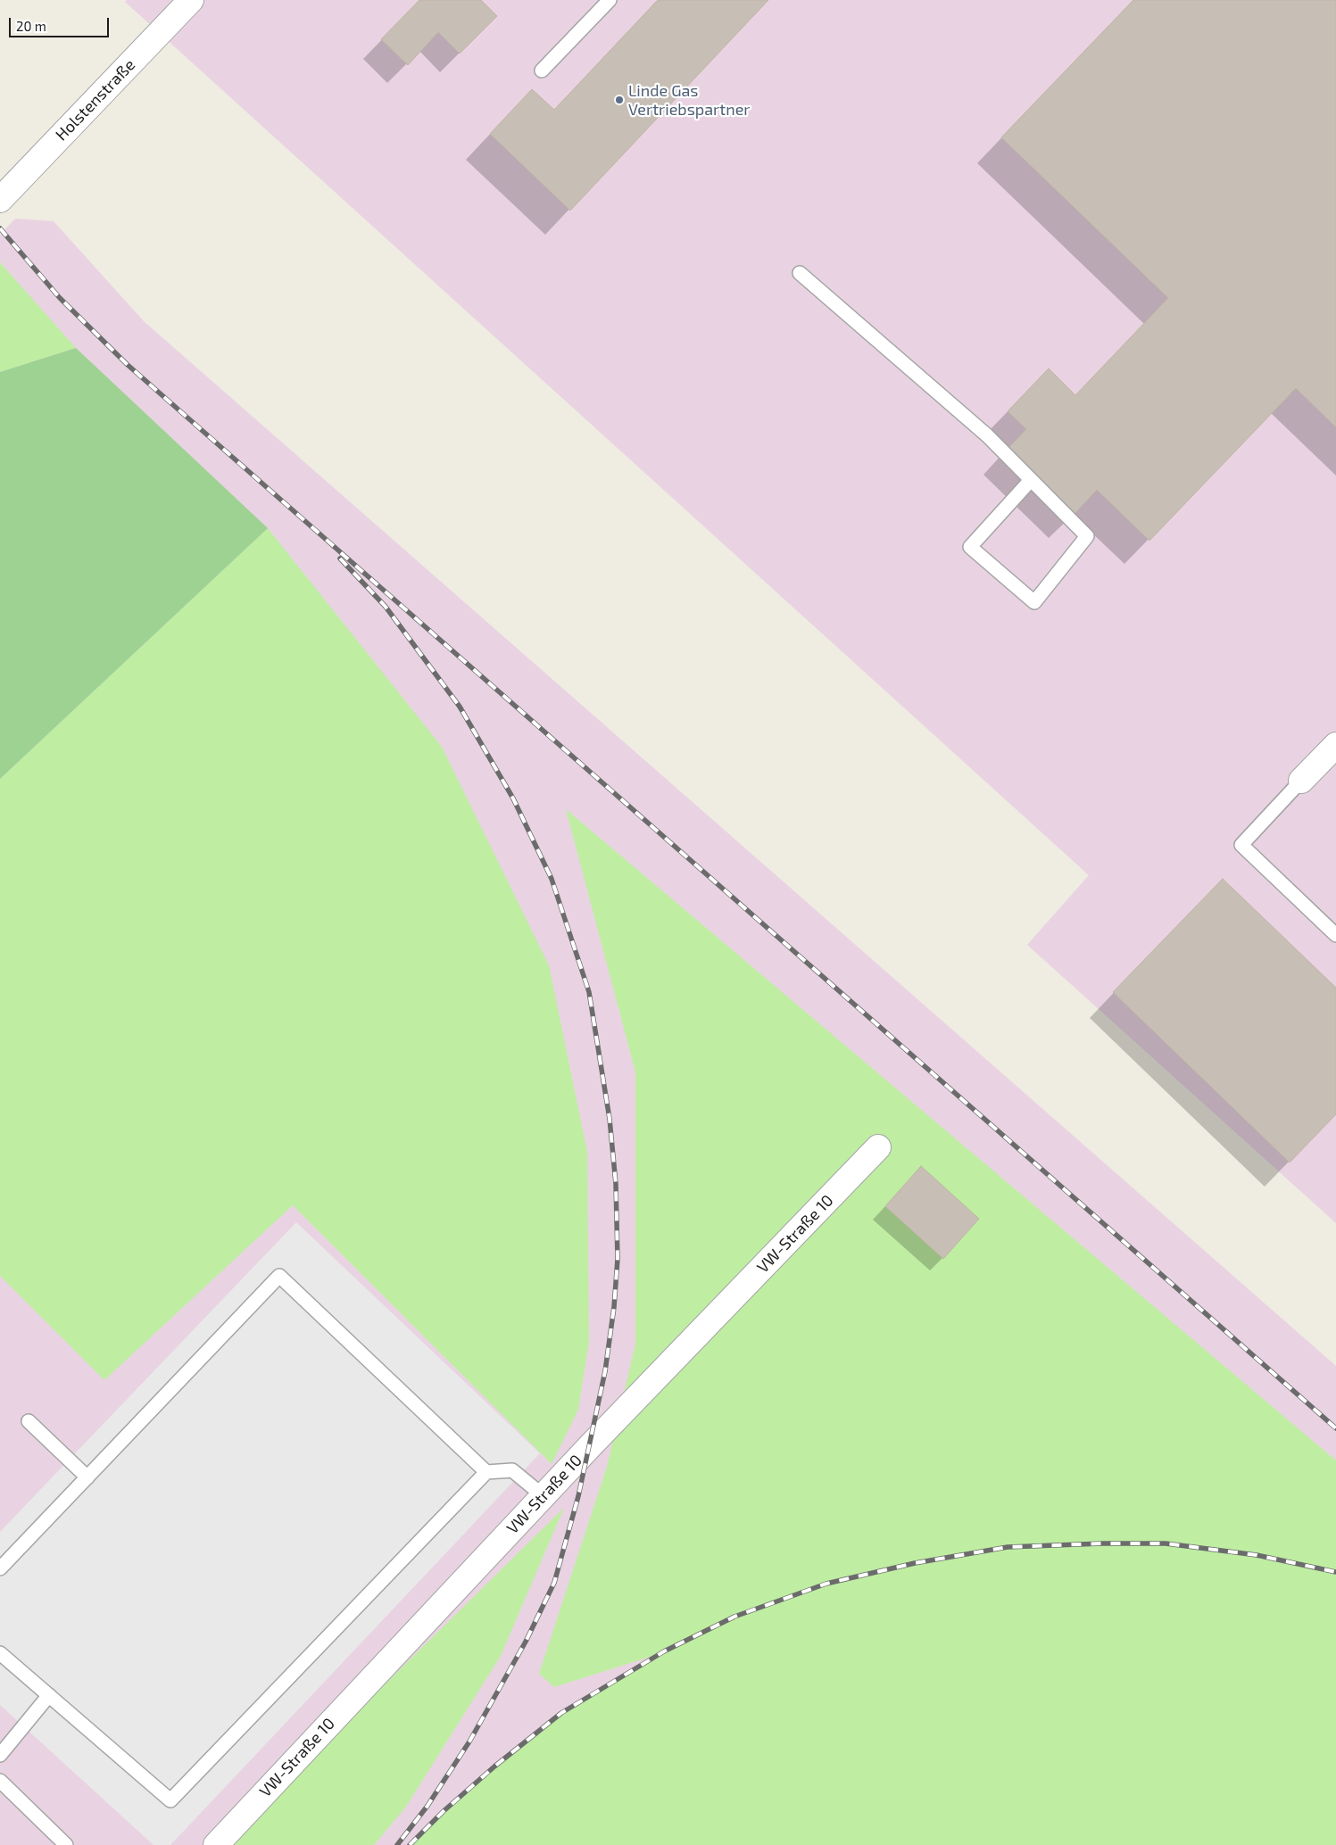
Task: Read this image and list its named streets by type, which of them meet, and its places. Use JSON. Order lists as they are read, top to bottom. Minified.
{"streets":{"street":["Holstenstraße","VW-Straße 10"]},"places":["Linde Gas Vertriebspartner"],"scale_bar":"20 m"}
